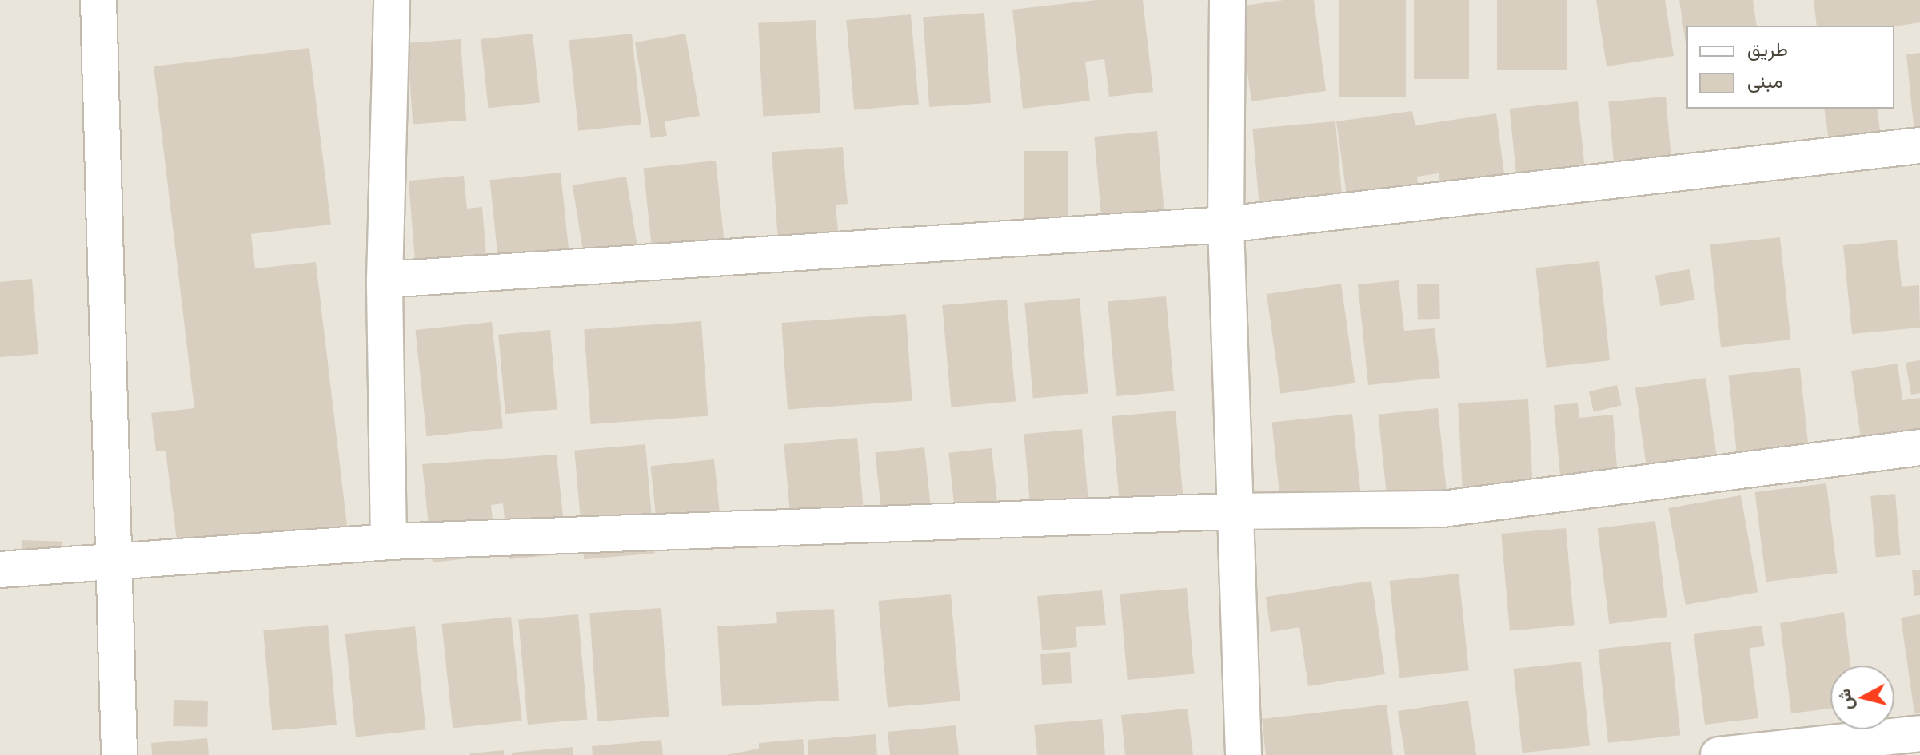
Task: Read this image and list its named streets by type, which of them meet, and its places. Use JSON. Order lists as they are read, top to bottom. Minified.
{"legend":["طريق","مبنى"],"north":"left"}
